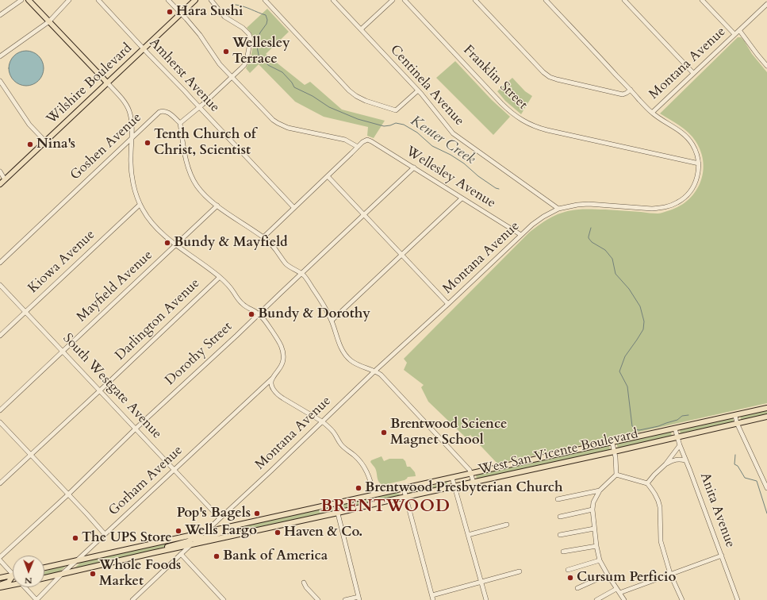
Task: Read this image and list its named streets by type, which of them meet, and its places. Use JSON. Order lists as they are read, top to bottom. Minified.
{"streets":{"main road":["Wilshire Boulevard","West San Vicente Boulevard"],"street":["Montana Avenue","Amherst Avenue","Franklin Street","Centinela Avenue","Goshen Avenue","Wellesley Avenue","Kiowa Avenue","Mayfield Avenue","Darlington Avenue","Dorothy Street","South Westgate Avenue","Gorham Avenue","Anita Avenue"]},"crossings":[["Montana Avenue","Franklin Street"],["Montana Avenue","Centinela Avenue"],["Montana Avenue","Wellesley Avenue"],["Montana Avenue","South Westgate Avenue"],["Montana Avenue","West San Vicente Boulevard"],["Amherst Avenue","Wilshire Boulevard"],["Wellesley Avenue","Dorothy Street"],["Kiowa Avenue","South Westgate Avenue"],["Mayfield Avenue","South Westgate Avenue"],["Darlington Avenue","South Westgate Avenue"],["Dorothy Street","South Westgate Avenue"],["Dorothy Street","Gorham Avenue"],["South Westgate Avenue","Gorham Avenue"],["West San Vicente Boulevard","Gorham Avenue"],["West San Vicente Boulevard","Anita Avenue"]],"districts":["BRENTWOOD"],"water":["Kenter Creek"],"places":["Hara Sushi","Wellesley Terrace","Tenth Church of Christ, Scientist","Nina's","Bundy & Mayfield","Bundy & Dorothy","Brentwood Science Magnet School","Brentwood Presbyterian Church","Pop's Bagels","Wells Fargo","Haven & Co.","The UPS Store","Bank of America","Whole Foods Market","Cursum Perficio"],"north":"bottom"}
